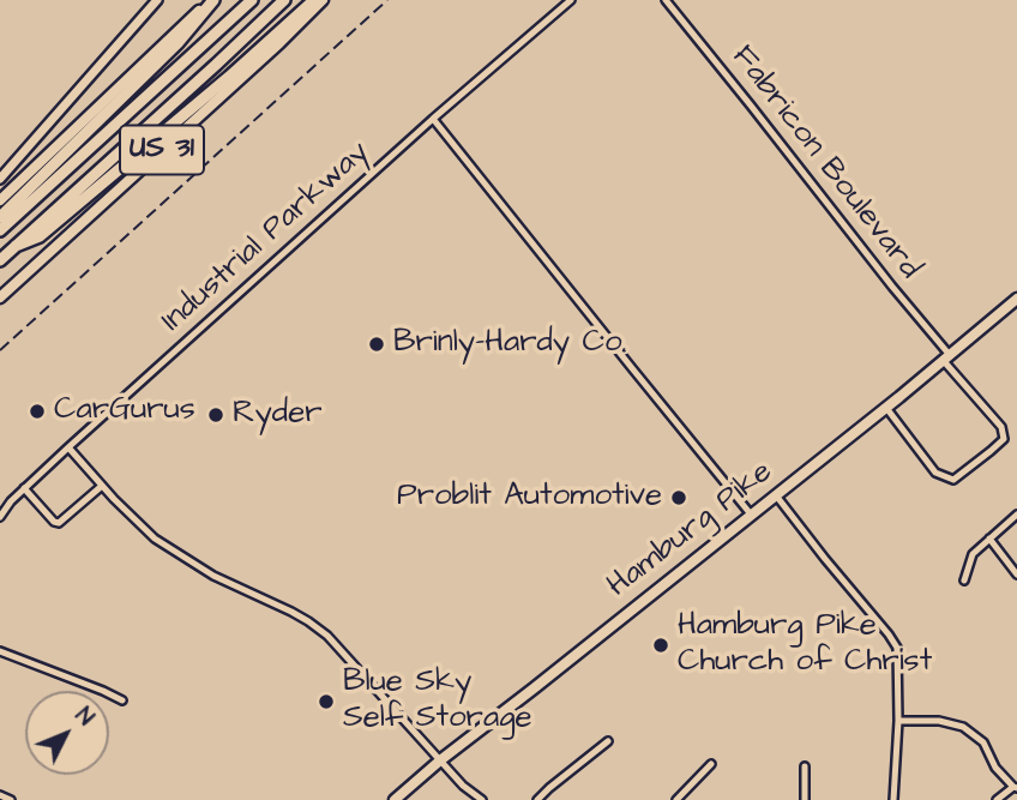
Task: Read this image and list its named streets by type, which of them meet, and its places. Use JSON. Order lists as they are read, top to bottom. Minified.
{"streets":{"main road":["US 31","Hamburg Pike"],"street":["Fabricon Boulevard","Industrial Parkway"]},"crossings":[["Fabricon Boulevard","Hamburg Pike"]],"places":["Brinly-Hardy Co.","CarGurus","Ryder","Problit Automotive","Hamburg Pike Church of Christ","Blue Sky Self Storage"],"north":"top right"}
